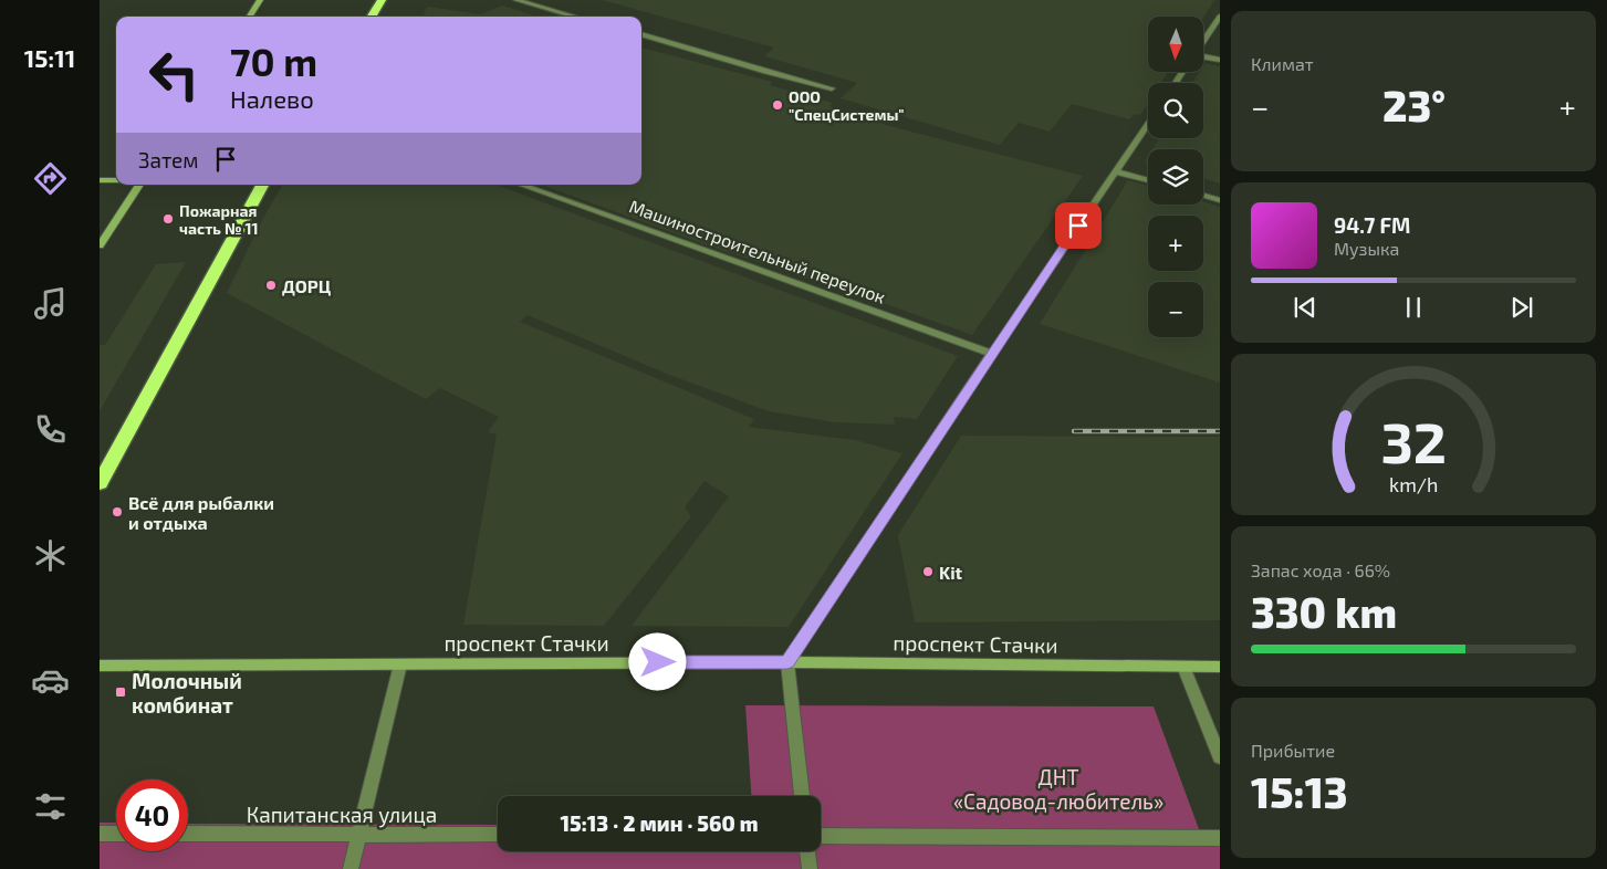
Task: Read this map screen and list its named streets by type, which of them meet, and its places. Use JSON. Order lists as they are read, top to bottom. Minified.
{"streets":{"street":["Машиностроительный переулок","проспект Стачки","Капитанская улица"]},"parks":["ДНТ «Садовод-любитель»"],"places":{"other":["ООО \"СпецСистемы\"","Пожарная часть № 11","ДОРЦ","Всё для рыбалки и отдыха","Kit"],"transit":["Молочный комбинат"]},"north":"bottom","page":{"tabs":"15:11","tile":["Климат",["Запас хода · 66%","330 km"],["Прибытие","15:13"]],"map_buttons":["+","−"],"turn":["70 m","Налево"],"heat":["−","23°","+"],"then":"Затем","song":["94.7 FM","Музыка"],"limit":"40","trip":"15:13 · 2 мин · 560 m","gauge":["32","km/h"]}}
